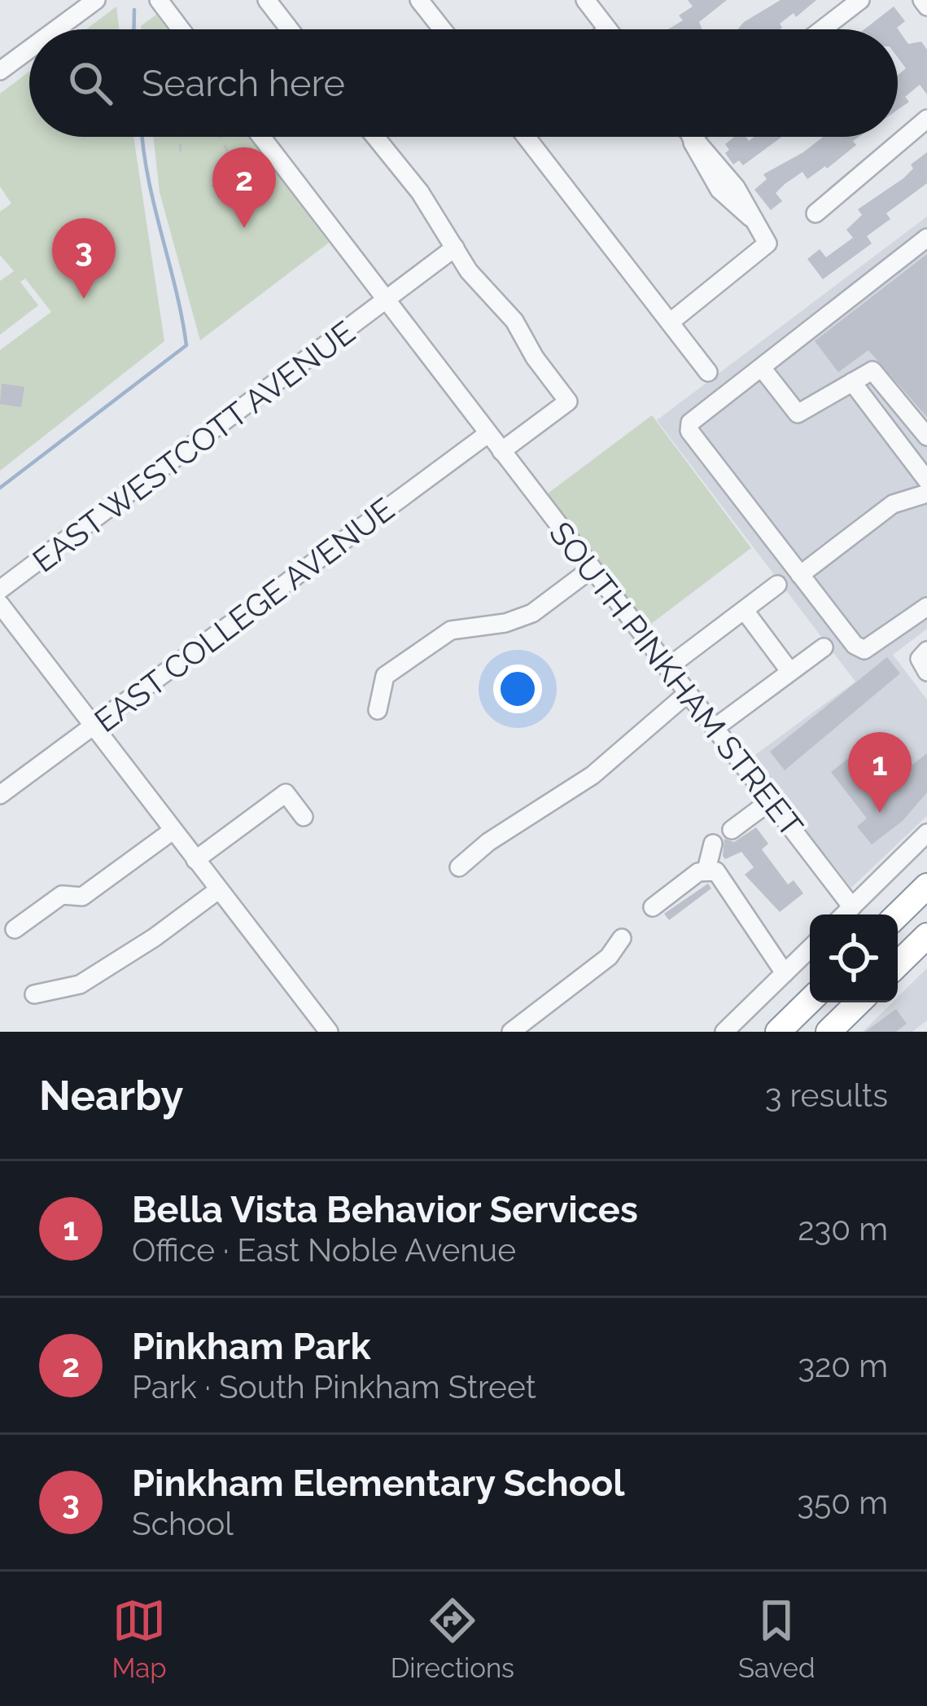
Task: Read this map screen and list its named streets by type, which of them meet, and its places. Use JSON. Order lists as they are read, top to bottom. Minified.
{"streets":{"street":["EAST WESTCOTT AVENUE","EAST COLLEGE AVENUE","SOUTH PINKHAM STREET"]},"crossings":[["EAST WESTCOTT AVENUE","SOUTH PINKHAM STREET"],["EAST COLLEGE AVENUE","SOUTH PINKHAM STREET"]],"page":{"search":"Search here","pins":["2","3","1"],"heading":["Nearby","3 results"],"list":[{"mark":"1","name":"Bella Vista Behavior Services","note":"Office · East Noble Avenue","value":"230 m"},{"mark":"2","name":"Pinkham Park","note":"Park · South Pinkham Street","value":"320 m"},{"mark":"3","name":"Pinkham Elementary School","note":"School","value":"350 m"}],"nav":["Map","Directions","Saved"]}}
